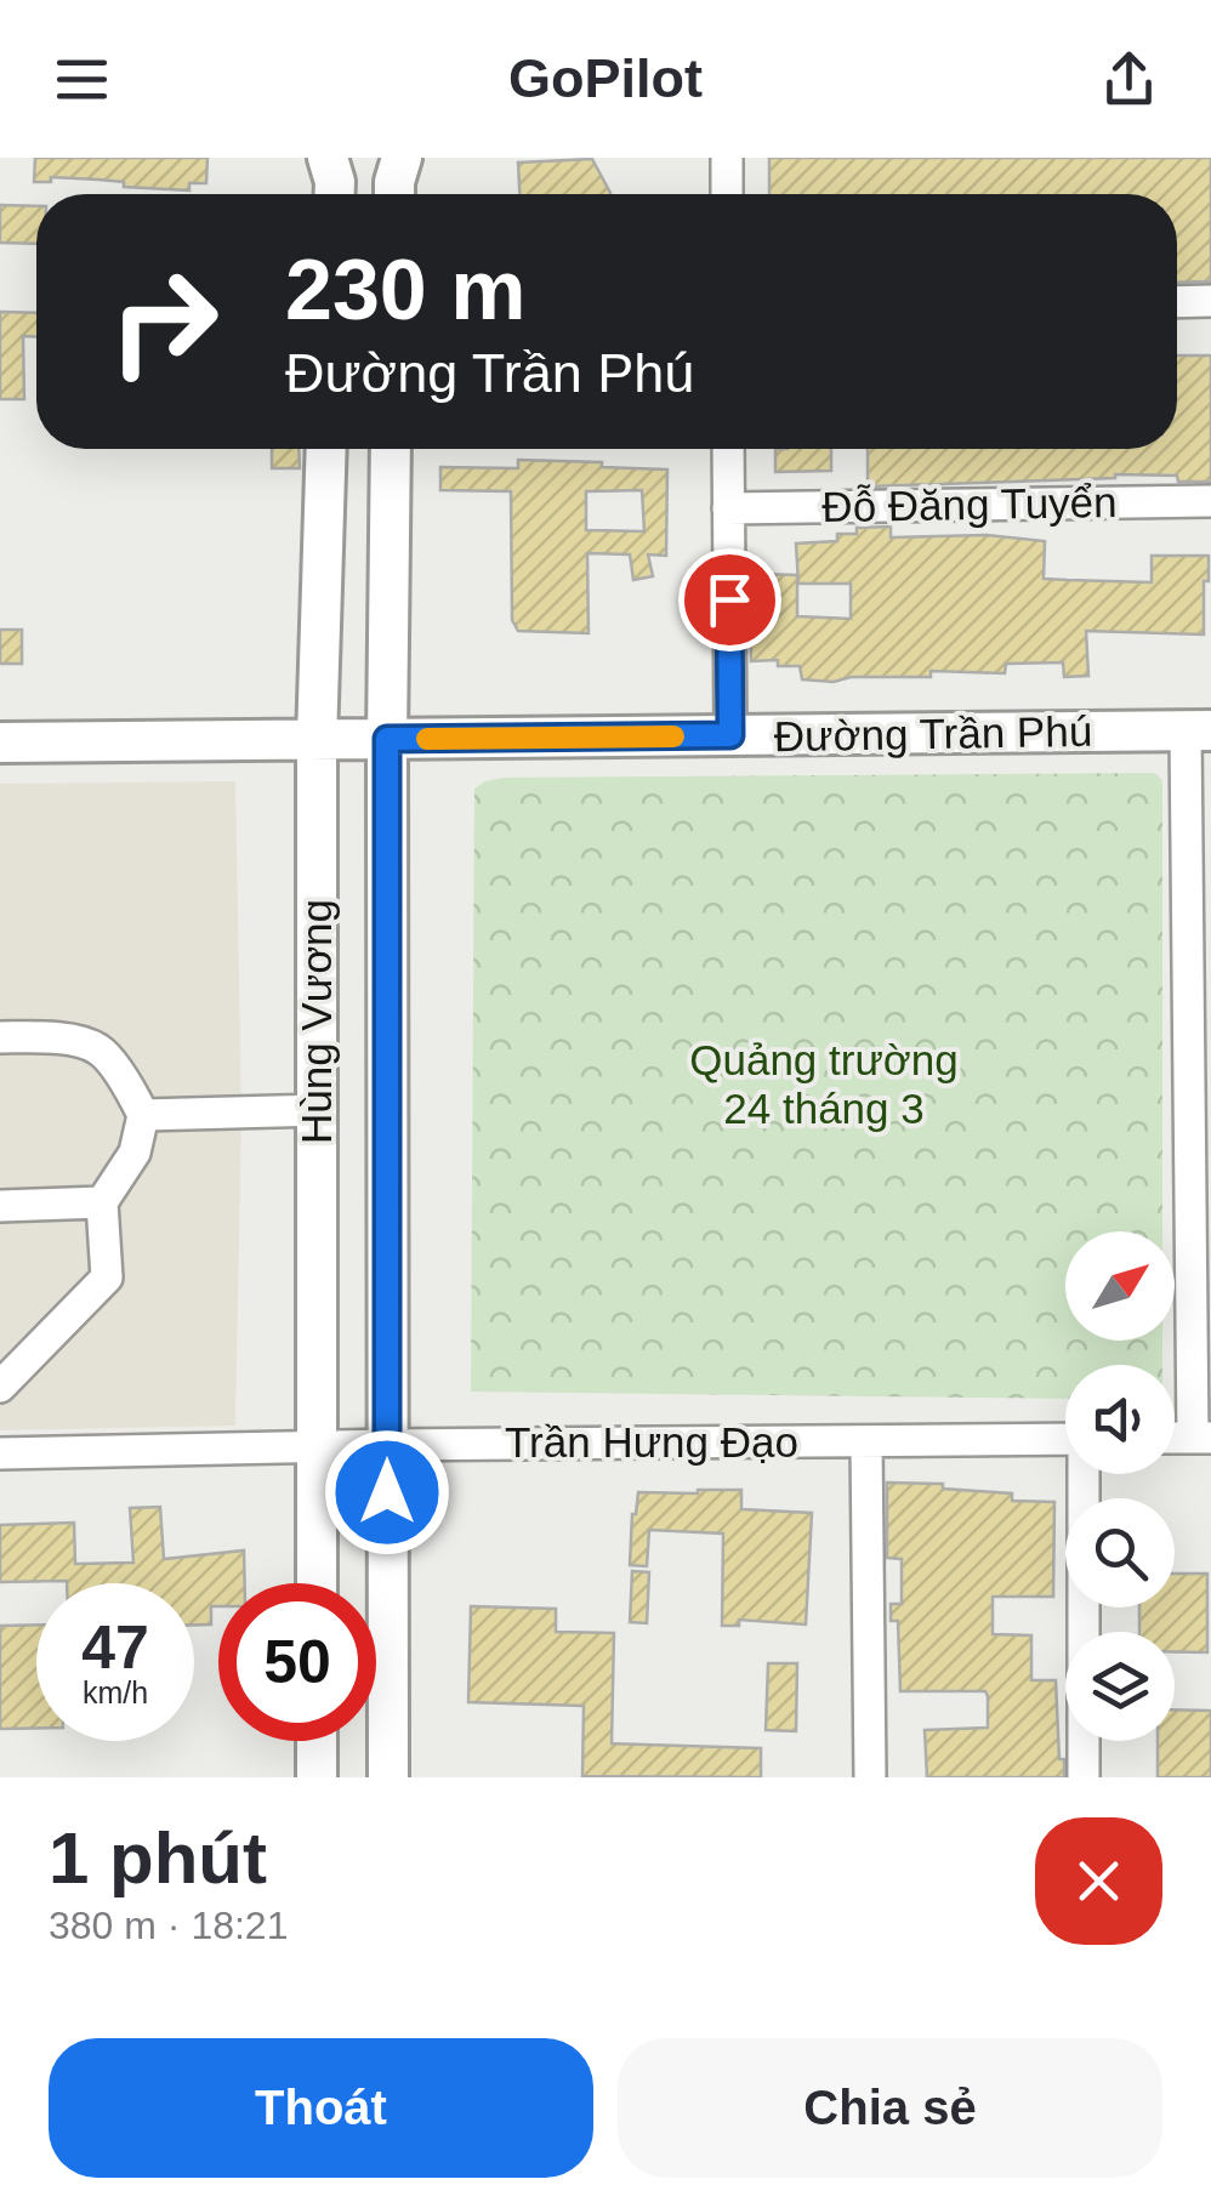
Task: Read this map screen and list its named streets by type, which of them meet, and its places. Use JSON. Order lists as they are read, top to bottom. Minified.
{"streets":{"main road":["Đường Trần Phú","Hùng Vương"],"street":["Đỗ Đăng Tuyển","Trần Hưng Đạo"]},"crossings":[["Đường Trần Phú","Hùng Vương"],["Hùng Vương","Trần Hưng Đạo"]],"parks":["Quảng trường 24 tháng 3"],"north":"top right","page":{"header":"GoPilot","turn":["230 m","Đường Trần Phú"],"speed":"47 km/h","limit":"50","heading":["1 phút","380 m · 18:21"],"buttons":["Thoát","Chia sẻ"]}}
